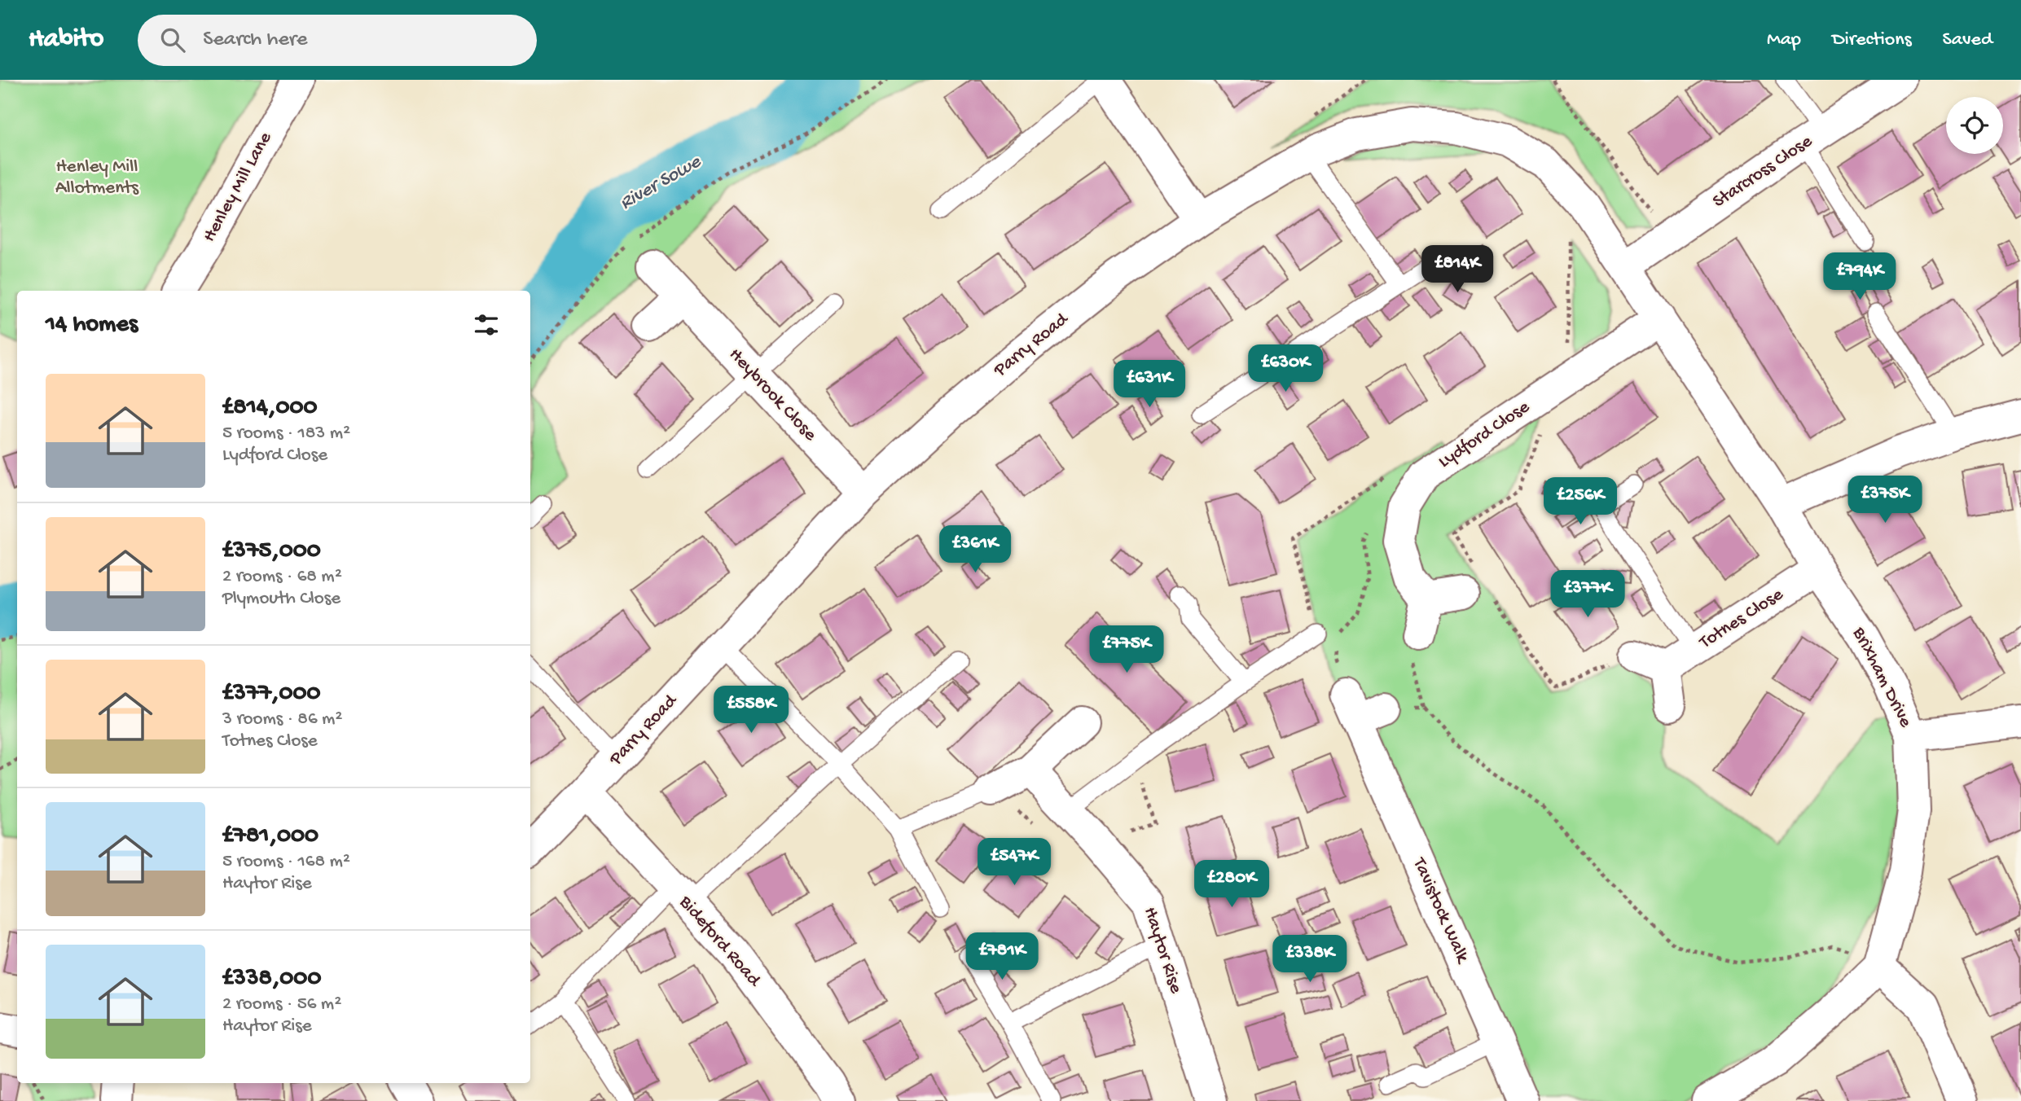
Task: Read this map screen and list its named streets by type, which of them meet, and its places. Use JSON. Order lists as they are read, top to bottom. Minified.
{"streets":{"street":["Starcross Close","Henley Mill Lane","Parry Road","Heybrook Close","Lydford Close","Totnes Close","Brixham Drive","Tavistock Walk","Bideford Road","Haytor Rise"]},"crossings":[["Starcross Close","Parry Road"],["Starcross Close","Brixham Drive"],["Parry Road","Heybrook Close"],["Parry Road","Brixham Drive"],["Parry Road","Bideford Road"],["Lydford Close","Brixham Drive"],["Totnes Close","Brixham Drive"]],"water":["River Sowe"],"parks":["Henley Mill Allotments"],"page":{"header":"Habito","search":"Search here","nav":["Map","Directions","Saved"],"price":["£814K","£794K","£630K","£631K","£375K","£256K","£361K","£377K","£775K","£558K","£547K","£280K","£781K","£338K"],"heading":"14 homes","list":[{"name":"£814,000","note":"5 rooms · 183 m² · Lydford Close"},{"name":"£375,000","note":"2 rooms · 68 m² · Plymouth Close"},{"name":"£377,000","note":"3 rooms · 86 m² · Totnes Close"},{"name":"£781,000","note":"5 rooms · 168 m² · Haytor Rise"},{"name":"£338,000","note":"2 rooms · 56 m² · Haytor Rise"}]}}
